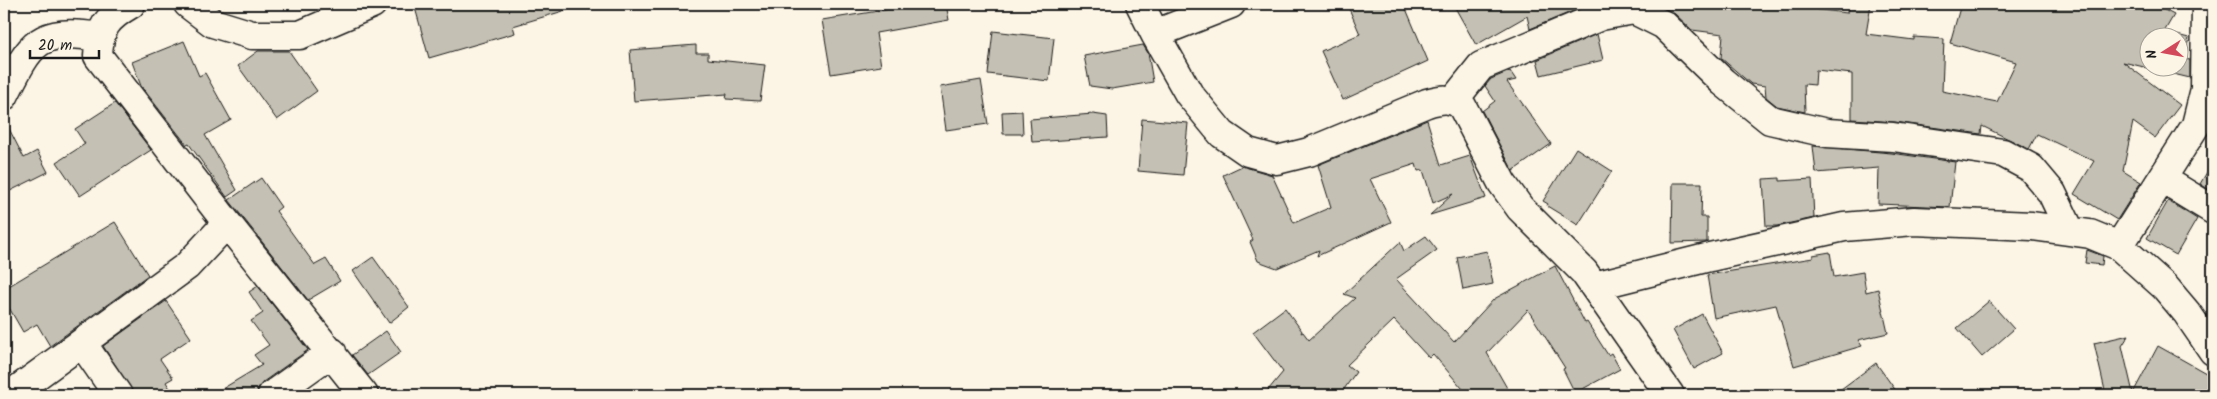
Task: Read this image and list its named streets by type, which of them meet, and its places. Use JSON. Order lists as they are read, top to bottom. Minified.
{"scale_bar":"20 m","north":"left"}
